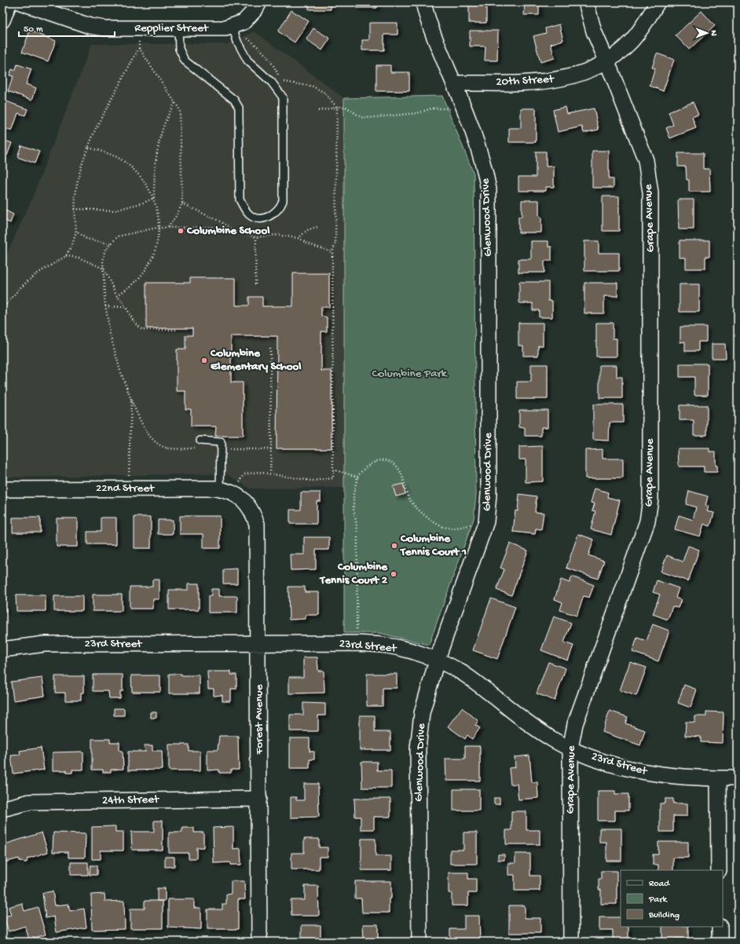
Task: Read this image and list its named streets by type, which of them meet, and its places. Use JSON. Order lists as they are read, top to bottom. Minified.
{"streets":{"street":["Repplier Street","20th Street","Glenwood Drive","Grape Avenue","22nd Street","23rd Street","Forest Avenue","24th Street"]},"crossings":[["20th Street","Glenwood Drive"],["20th Street","Grape Avenue"],["Glenwood Drive","23rd Street"],["Grape Avenue","23rd Street"],["22nd Street","Forest Avenue"],["23rd Street","Forest Avenue"],["Forest Avenue","24th Street"]],"parks":["Columbine Park"],"places":["Columbine School","Columbine Elementary School","Columbine Tennis Court 1","Columbine Tennis Court 2"],"legend":["Road","Park","Building"],"scale_bar":"50 m","north":"right"}
